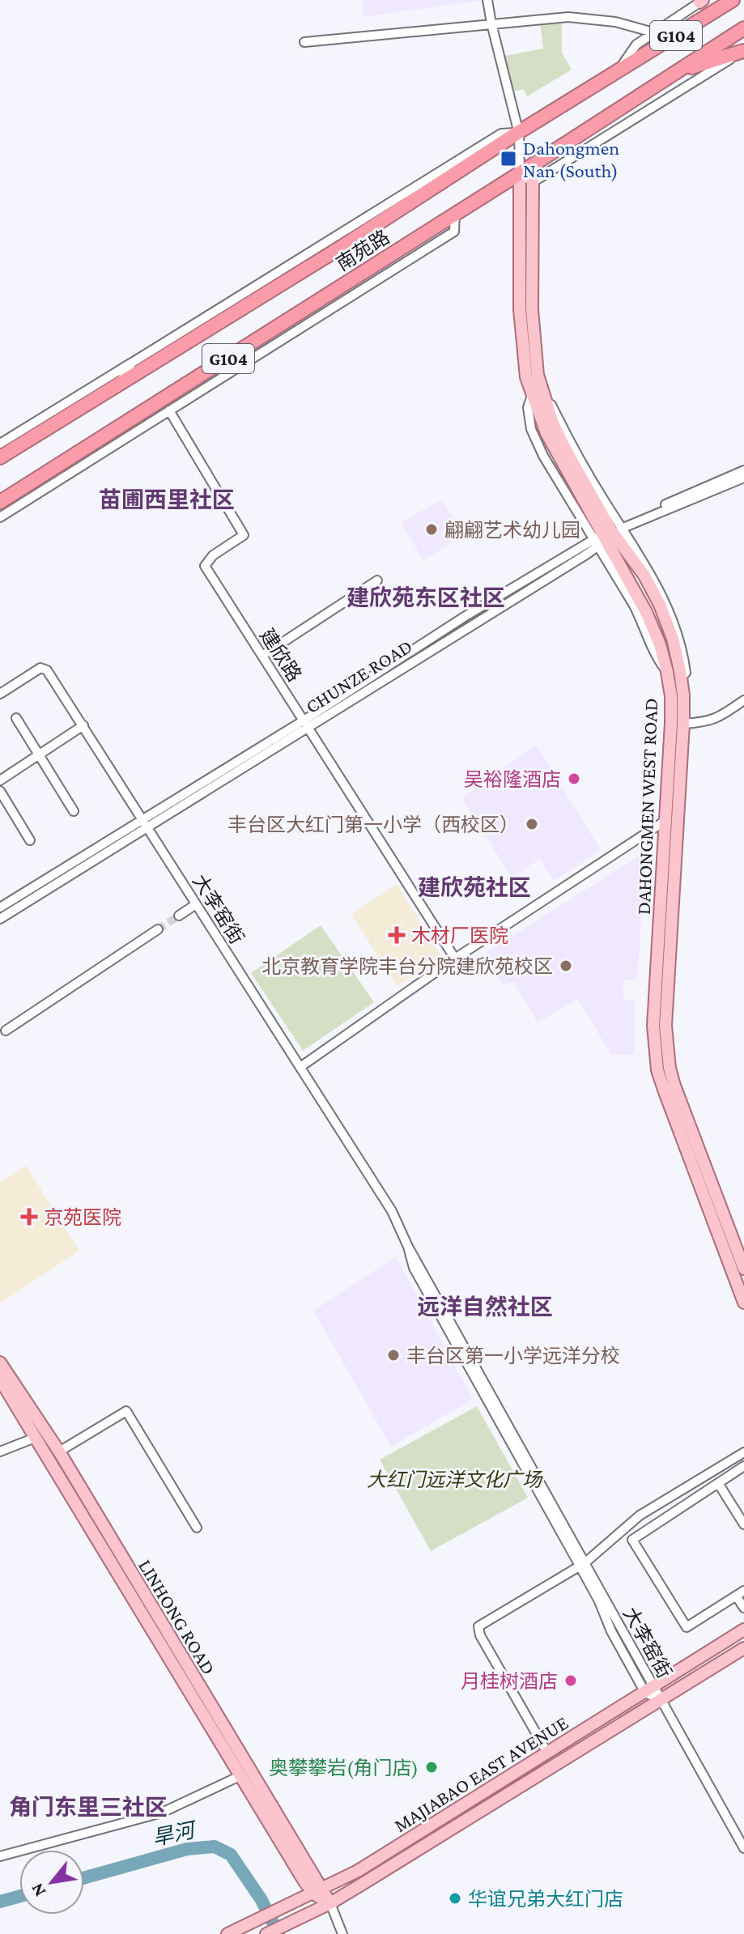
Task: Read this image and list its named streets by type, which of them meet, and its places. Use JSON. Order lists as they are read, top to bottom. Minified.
{"streets":{"highway":["G104","南苑路"],"main road":["DAHONGMEN WEST ROAD","LINHONG ROAD","MAJIABAO EAST AVENUE"],"street":["建欣路","CHUNZE ROAD","大李窑街"]},"crossings":[["南苑路","DAHONGMEN WEST ROAD"],["建欣路","CHUNZE ROAD"],["CHUNZE ROAD","DAHONGMEN WEST ROAD"],["CHUNZE ROAD","大李窑街"],["大李窑街","MAJIABAO EAST AVENUE"],["LINHONG ROAD","MAJIABAO EAST AVENUE"]],"districts":["苗圃西里社区","建欣苑东区社区","建欣苑社区","远洋自然社区","角门东里三社区"],"water":["旱河"],"parks":["大红门远洋文化广场"],"places":{"transit":["Dahongmen Nan (South)"],"other":["翩翩艺术幼儿园","吴裕隆酒店","丰台区大红门第一小学（西校区）","北京教育学院丰台分院建欣苑校区","丰台区第一小学远洋分校","月桂树酒店","奥攀攀岩(角门店)","华谊兄弟大红门店"],"health":["木材厂医院","京苑医院"]},"north":"bottom left"}
